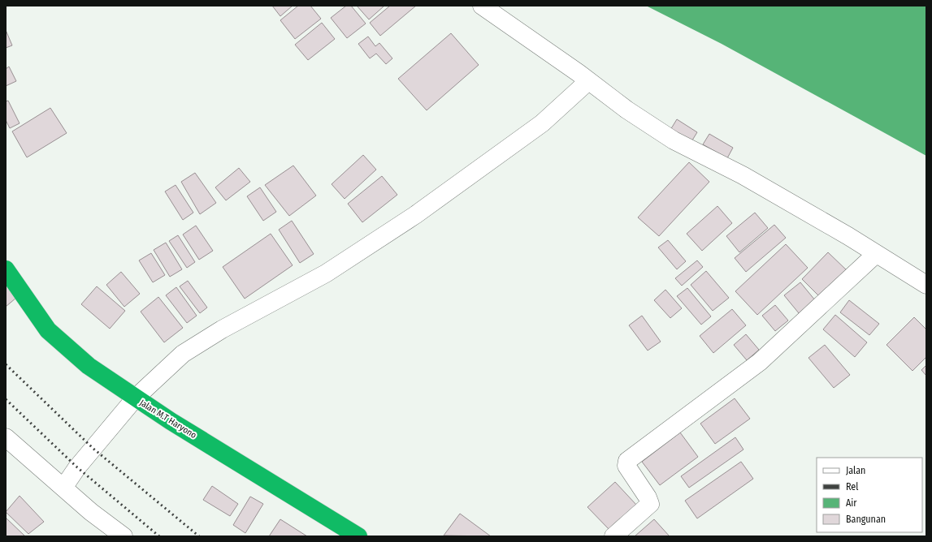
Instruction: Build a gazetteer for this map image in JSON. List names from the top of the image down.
{
  "streets": {
    "highway": ["Jalan M.T Haryono"]
  },
  "legend": [
    "Jalan",
    "Rel",
    "Air",
    "Bangunan"
  ]
}
